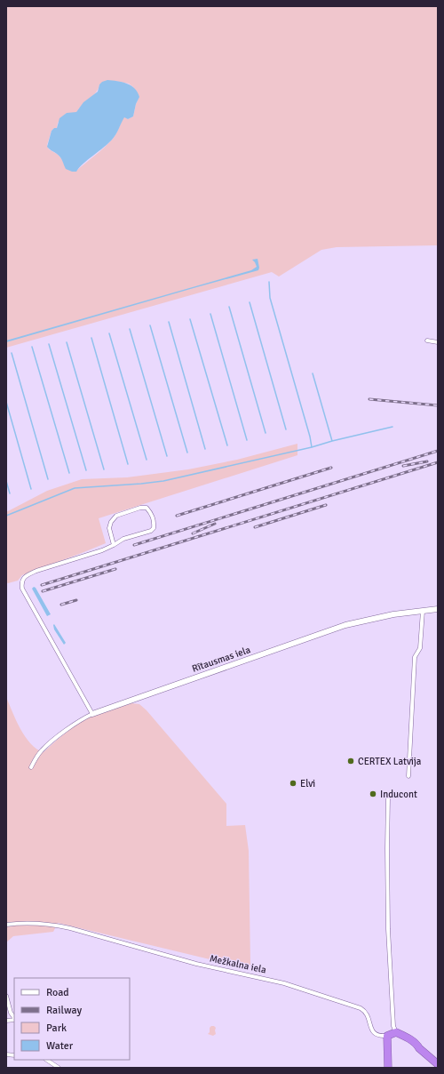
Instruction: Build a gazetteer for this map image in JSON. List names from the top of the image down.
{
  "streets": {
    "street": ["Rītausmas iela", "Mežkalna iela"]
  },
  "places": ["CERTEX Latvija", "Elvi", "Inducont"],
  "legend": [
    "Road",
    "Railway",
    "Park",
    "Water"
  ]
}
